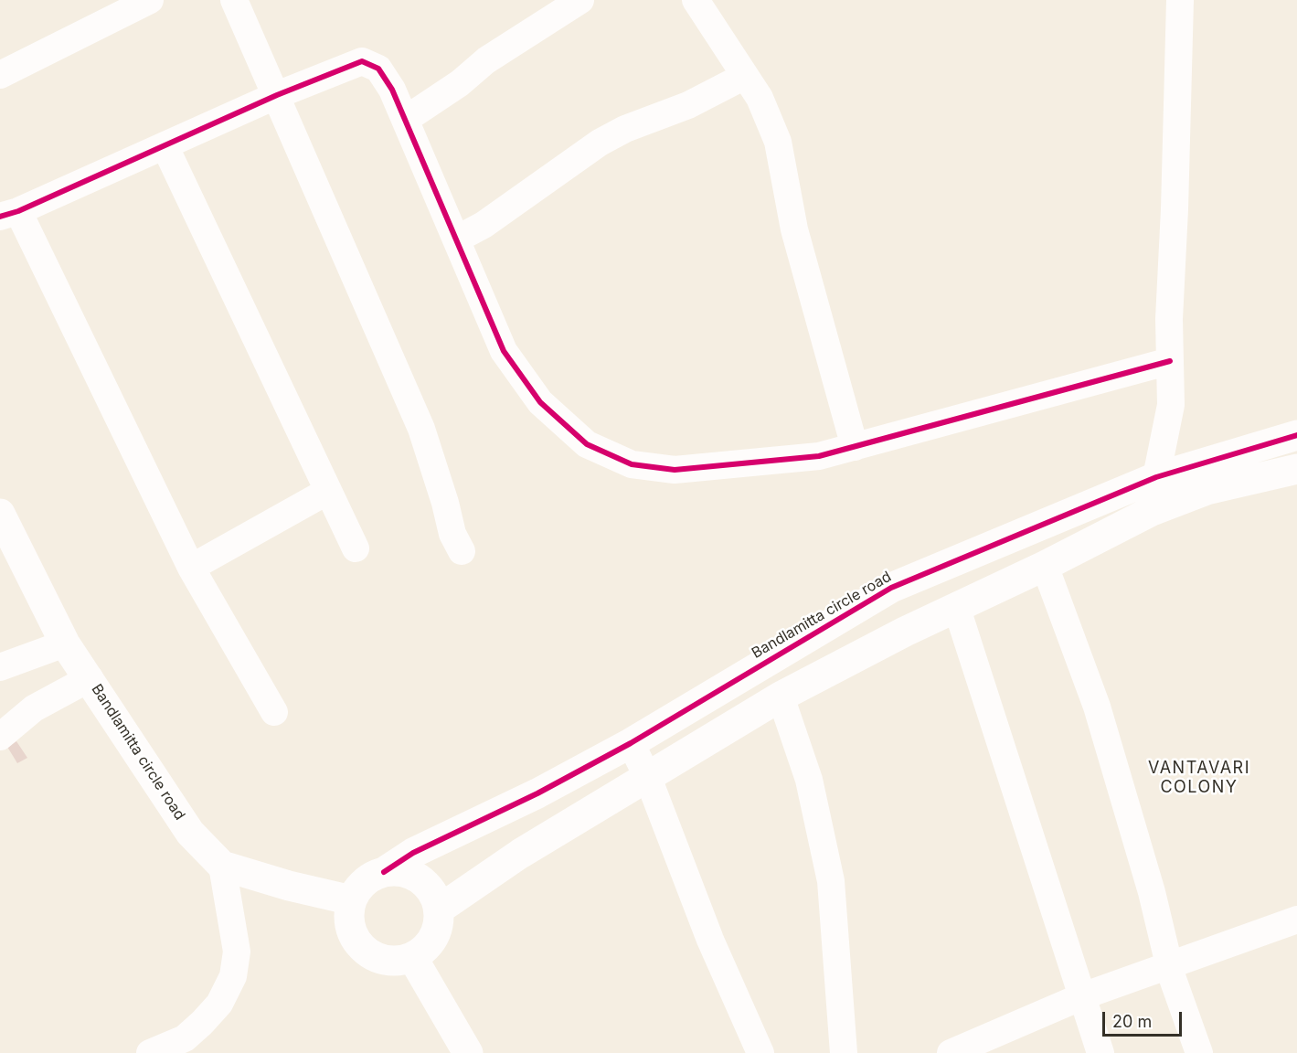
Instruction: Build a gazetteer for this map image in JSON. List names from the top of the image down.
{
  "streets": {
    "street": ["Bandlamitta circle road"]
  },
  "districts": ["VANTAVARI COLONY"],
  "scale_bar": "20 m"
}
